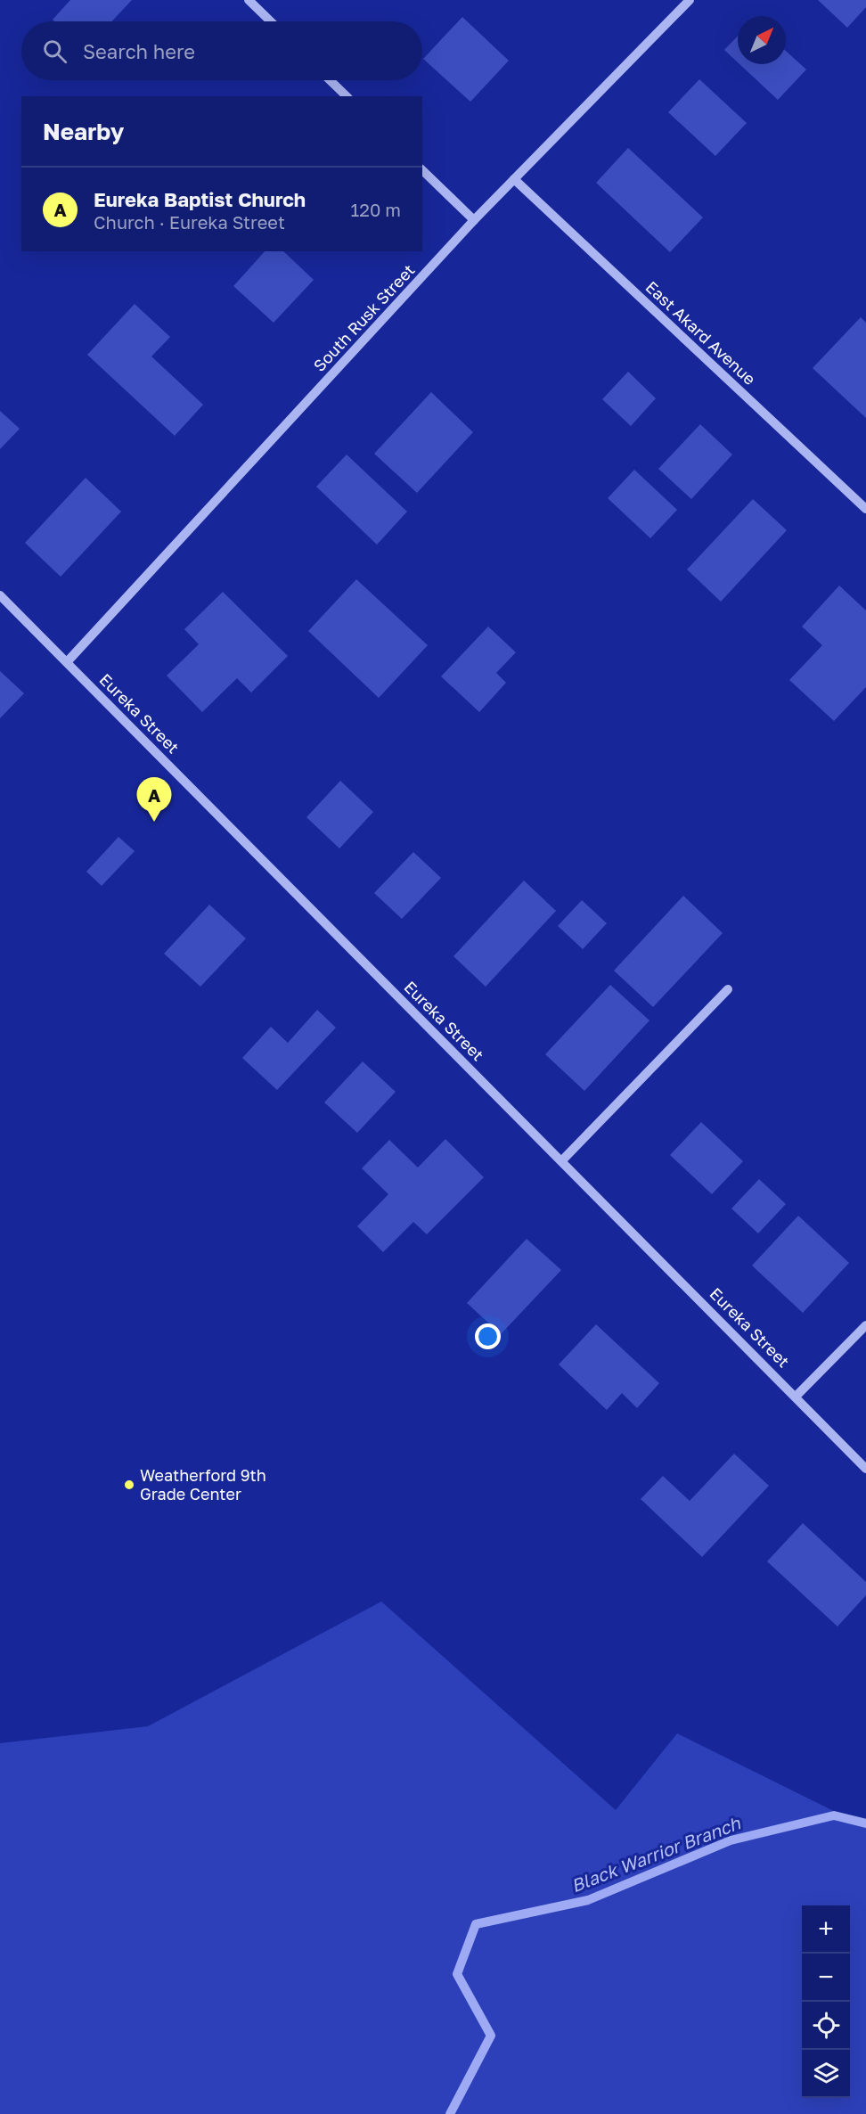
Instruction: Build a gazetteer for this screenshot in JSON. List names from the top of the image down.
{
  "streets": {
    "street": ["South Rusk Street", "East Akard Avenue", "Eureka Street"]
  },
  "crossings": [
    ["South Rusk Street", "East Akard Avenue"],
    ["South Rusk Street", "Eureka Street"]
  ],
  "water": ["Black Warrior Branch"],
  "places": ["Weatherford 9th Grade Center"],
  "north": "top right",
  "page": {
    "search": "Search here",
    "heading": "Nearby",
    "list": [
      {
        "mark": "A",
        "name": "Eureka Baptist Church",
        "note": "Church · Eureka Street",
        "value": "120 m"
      }
    ],
    "pins": "A",
    "map_buttons": ["+", "−"]
  }
}
